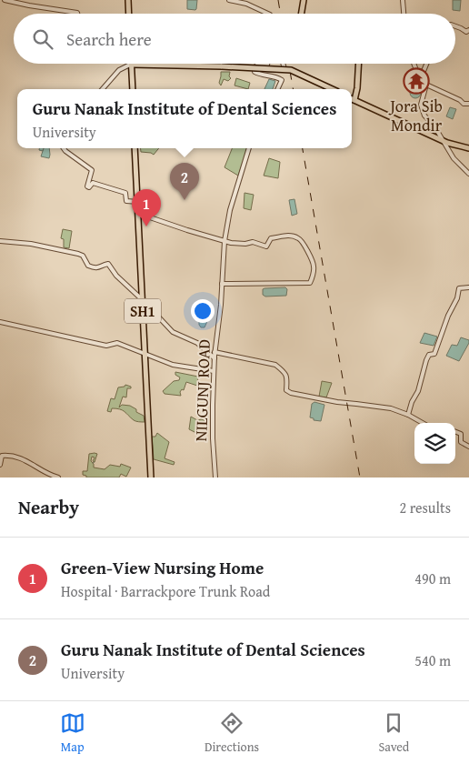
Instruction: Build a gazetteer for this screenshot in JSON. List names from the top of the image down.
{
  "streets": {
    "main road": ["SH1"],
    "street": ["NILGUNJ ROAD"]
  },
  "places": {
    "temple": ["Jora Sib Mondir"]
  },
  "page": {
    "search": "Search here",
    "popup": ["Guru Nanak Institute of Dental Sciences", "University"],
    "pins": ["2", "1"],
    "heading": ["Nearby", "2 results"],
    "list": [
      {
        "mark": "1",
        "name": "Green-View Nursing Home",
        "note": "Hospital · Barrackpore Trunk Road",
        "value": "490 m"
      },
      {
        "mark": "2",
        "name": "Guru Nanak Institute of Dental Sciences",
        "note": "University",
        "value": "540 m"
      }
    ],
    "nav": ["Map", "Directions", "Saved"]
  }
}
